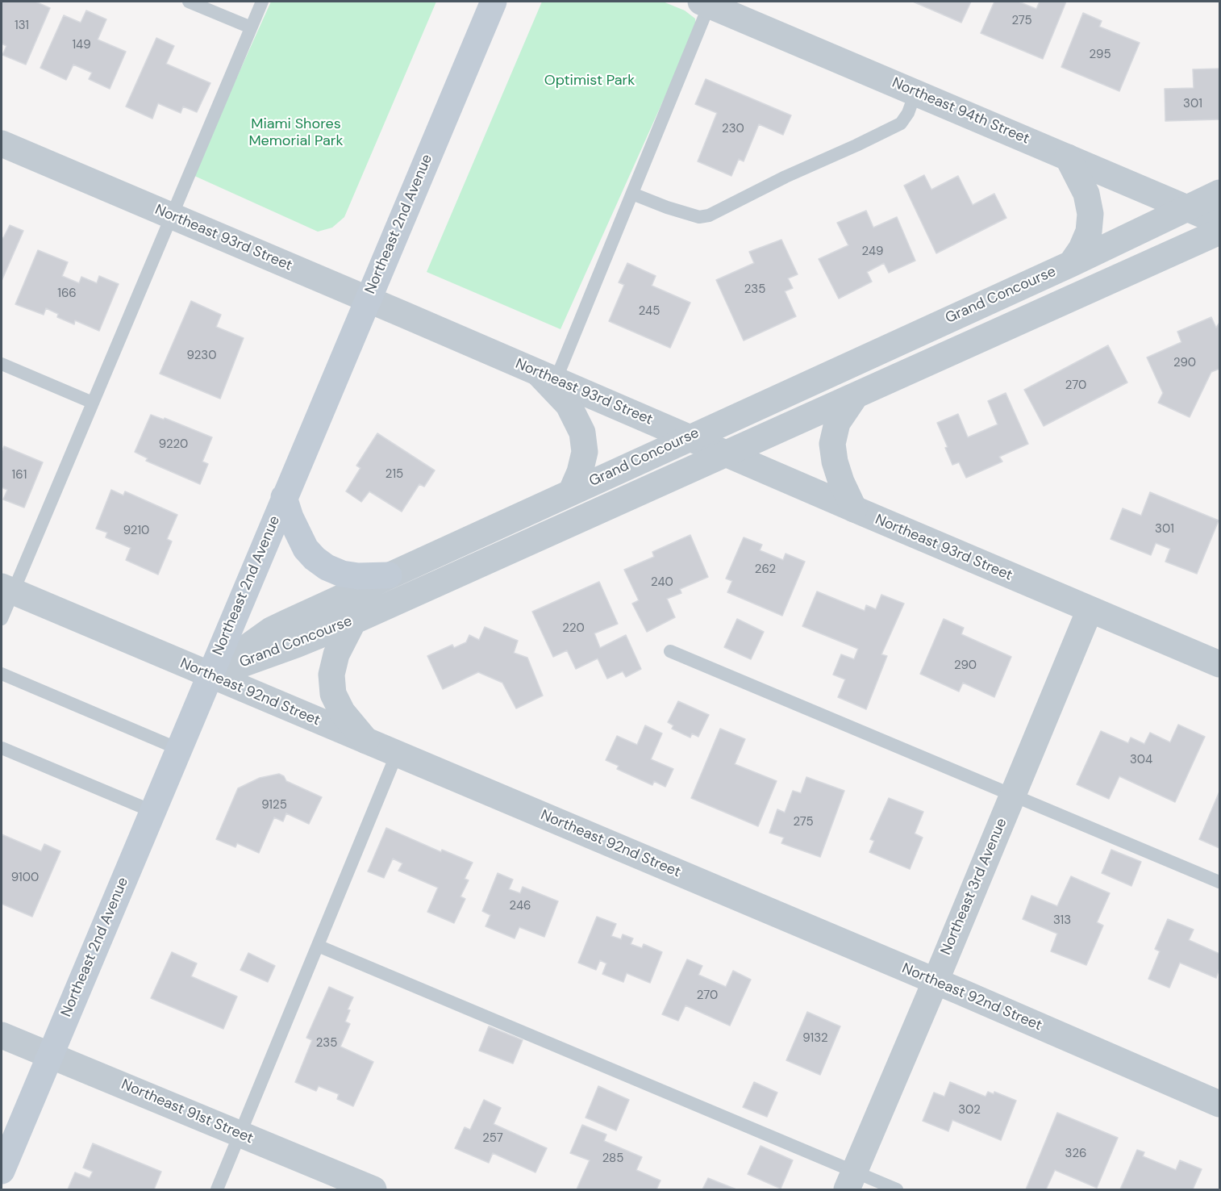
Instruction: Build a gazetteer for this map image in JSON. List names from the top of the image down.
{
  "streets": {
    "main road": ["Northeast 2nd Avenue"],
    "street": [
      "Northeast 94th Street",
      "Northeast 93rd Street",
      "Grand Concourse",
      "Northeast 92nd Street",
      "Northeast 3rd Avenue",
      "Northeast 91st Street"
    ]
  },
  "crossings": [
    ["Northeast 94th Street", "Grand Concourse"],
    ["Northeast 2nd Avenue", "Northeast 93rd Street"],
    ["Northeast 2nd Avenue", "Grand Concourse"],
    ["Northeast 2nd Avenue", "Northeast 92nd Street"],
    ["Northeast 2nd Avenue", "Northeast 91st Street"],
    ["Northeast 93rd Street", "Grand Concourse"],
    ["Northeast 93rd Street", "Northeast 3rd Avenue"],
    ["Grand Concourse", "Northeast 92nd Street"],
    ["Northeast 92nd Street", "Northeast 3rd Avenue"]
  ],
  "parks": ["Optimist Park", "Miami Shores Memorial Park"],
  "house_numbers": [
    "275",
    "131",
    "149",
    "295",
    "301",
    "230",
    "249",
    "235",
    "166",
    "245",
    "9230",
    "290",
    "270",
    "9220",
    "215",
    "161",
    "301",
    "9210",
    "262",
    "240",
    "220",
    "290",
    "304",
    "9125",
    "275",
    "9100",
    "246",
    "313",
    "270",
    "9132",
    "235",
    "302",
    "257",
    "326",
    "285"
  ]
}
